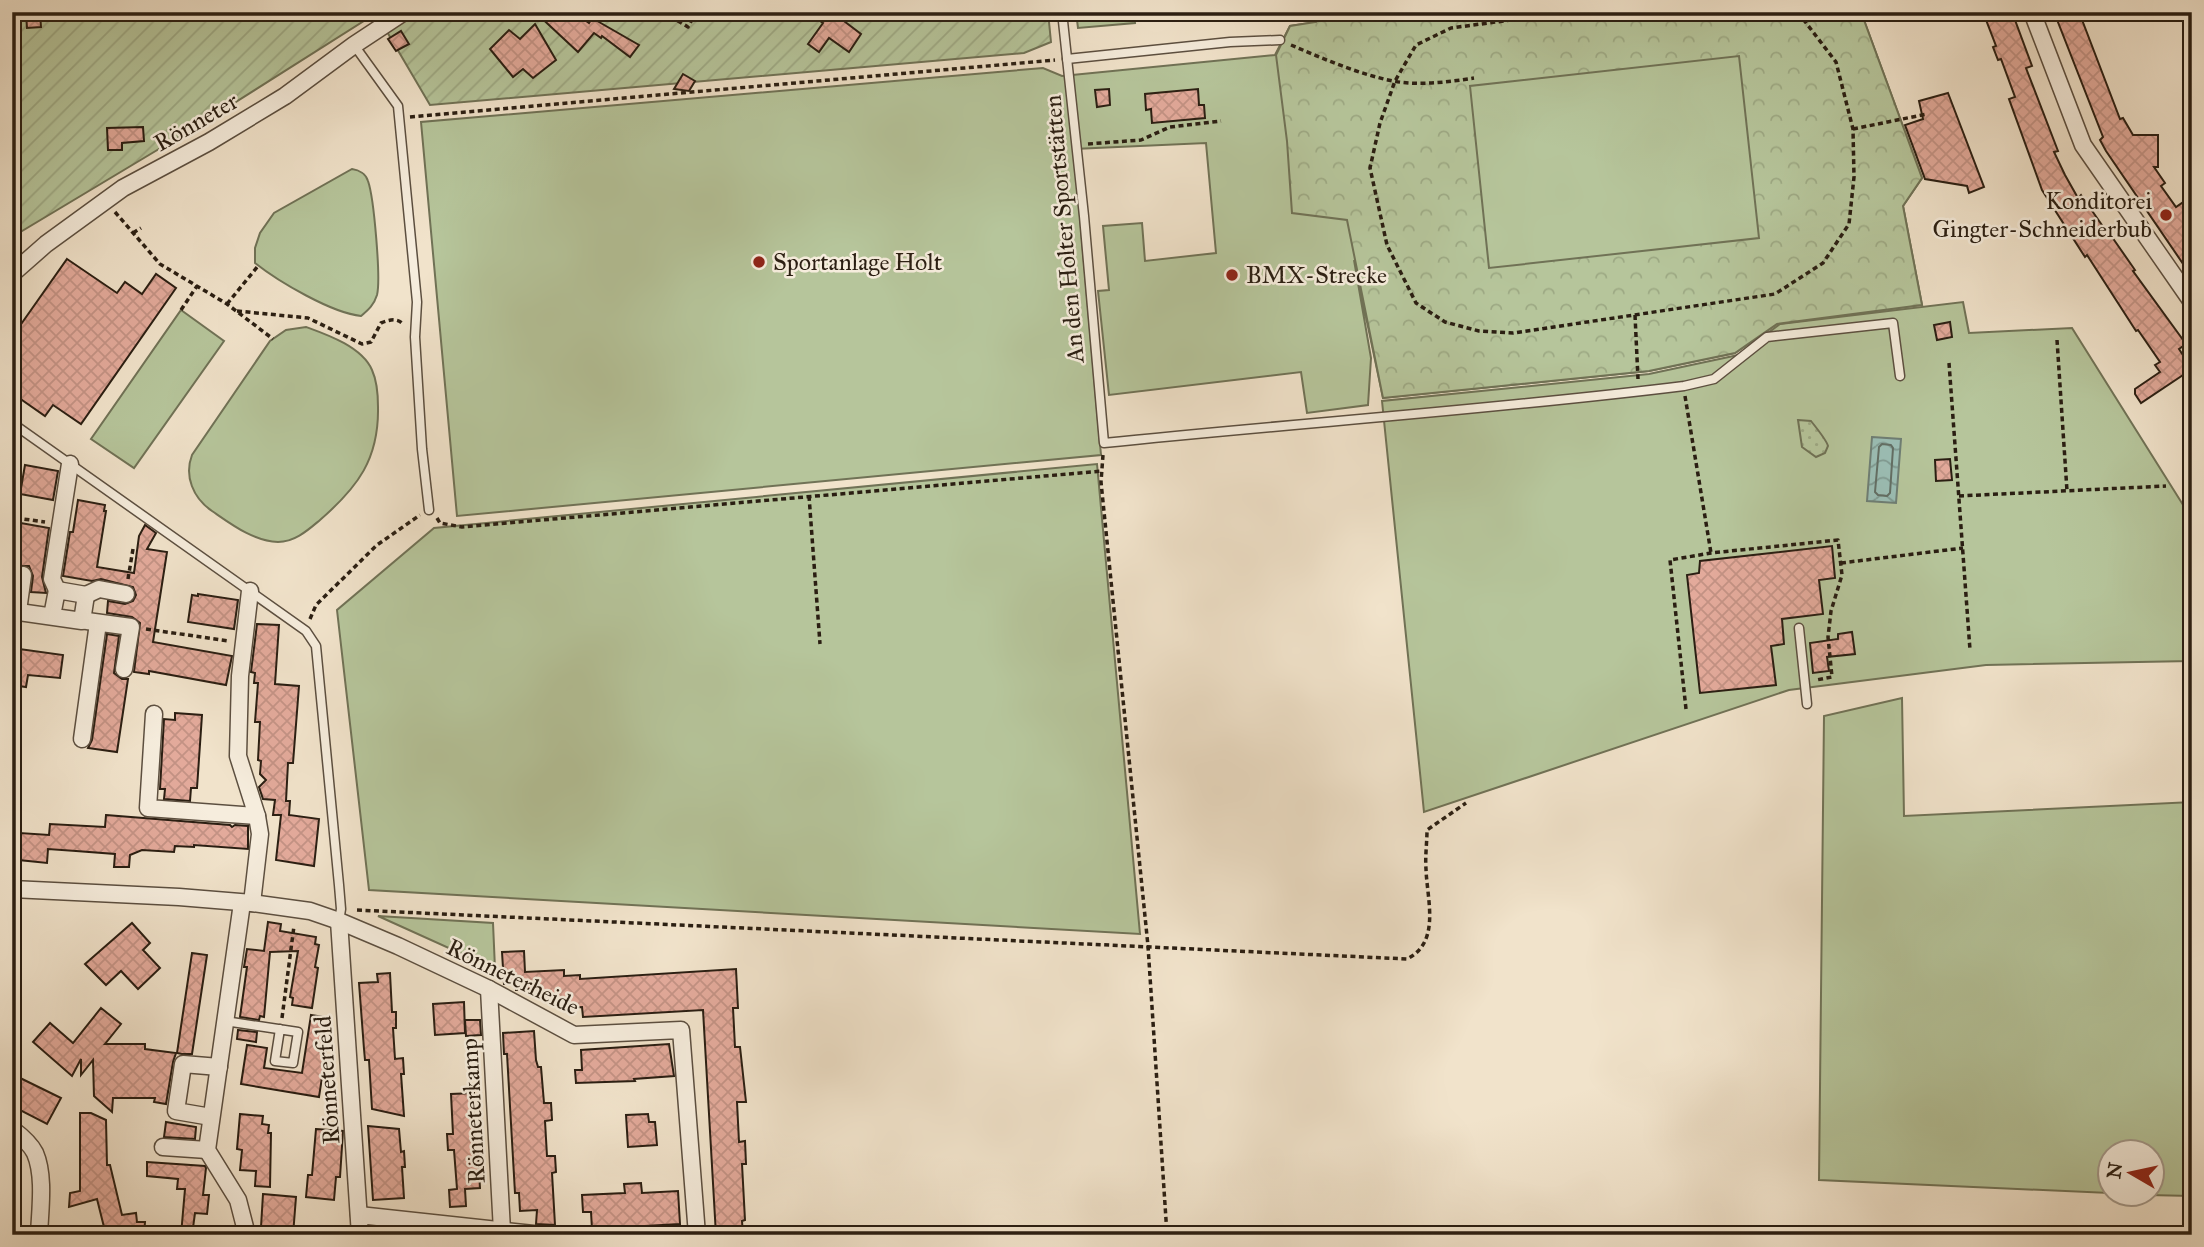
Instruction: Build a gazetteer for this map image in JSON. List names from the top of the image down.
{
  "streets": {
    "street": [
      "Rönneter",
      "Rönneterheide",
      "Rönneterfeld",
      "Rönneterkamp"
    ],
    "lane": ["An den Holter Sportstätten"]
  },
  "crossings": [
    ["Rönneterheide", "Rönneterfeld"],
    ["Rönneterheide", "Rönneterkamp"]
  ],
  "places": ["Konditorei Gingter-Schneiderbub", "Sportanlage Holt", "BMX-Strecke"],
  "north": "left"
}
